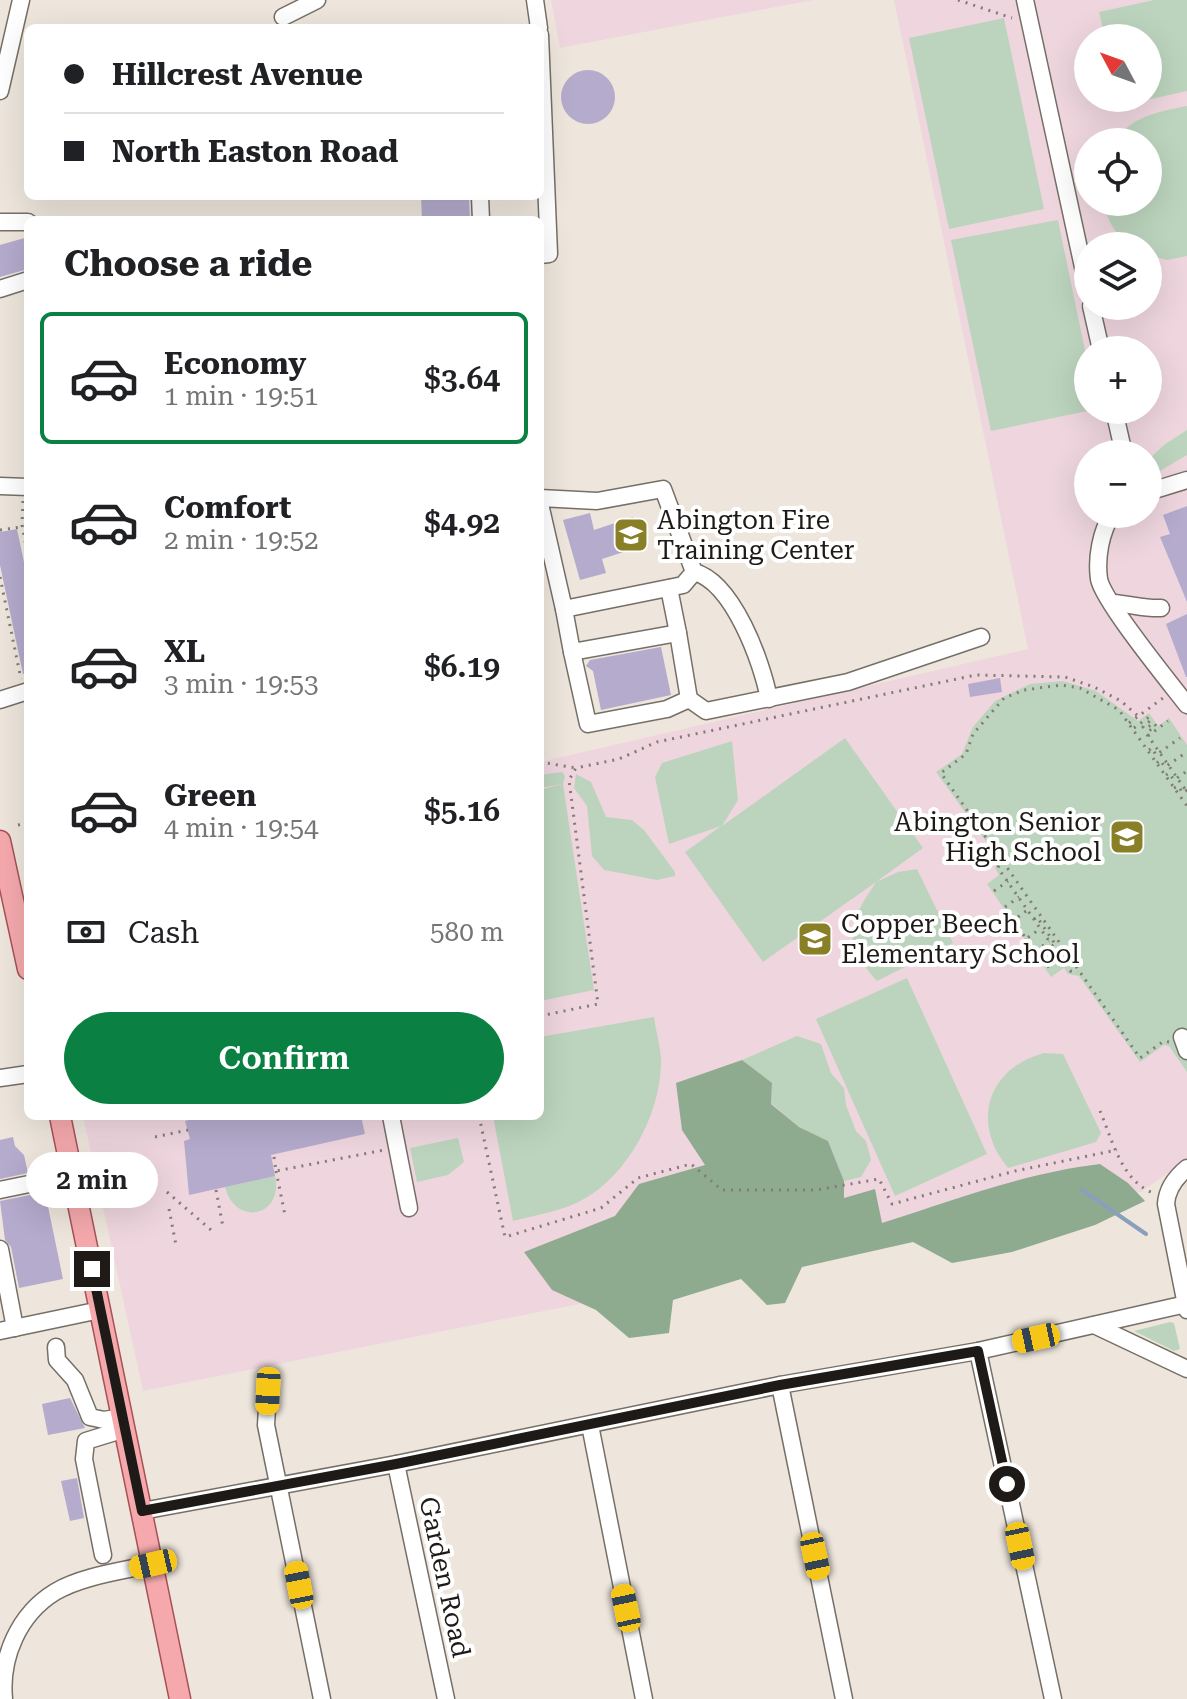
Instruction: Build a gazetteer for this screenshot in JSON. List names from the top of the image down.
{
  "streets": {
    "street": ["Garden Road"]
  },
  "places": {
    "school or university": ["Abington Fire Training Center", "Abington Senior High School", "Copper Beech Elementary School"]
  },
  "north": "top left",
  "page": {
    "map_buttons": ["+", "−"],
    "banner": ["Hillcrest Avenue", "North Easton Road"],
    "heading": "Choose a ride",
    "list": [
      {
        "name": "Economy",
        "note": "1 min · 19:51",
        "value": "$3.64"
      },
      {
        "name": "Comfort",
        "note": "2 min · 19:52",
        "value": "$4.92"
      },
      {
        "name": "XL",
        "note": "3 min · 19:53",
        "value": "$6.19"
      },
      {
        "name": "Green",
        "note": "4 min · 19:54",
        "value": "$5.16"
      }
    ],
    "pay": ["Cash", "580 m"],
    "buttons": "Confirm",
    "bubble": "2 min"
  }
}
